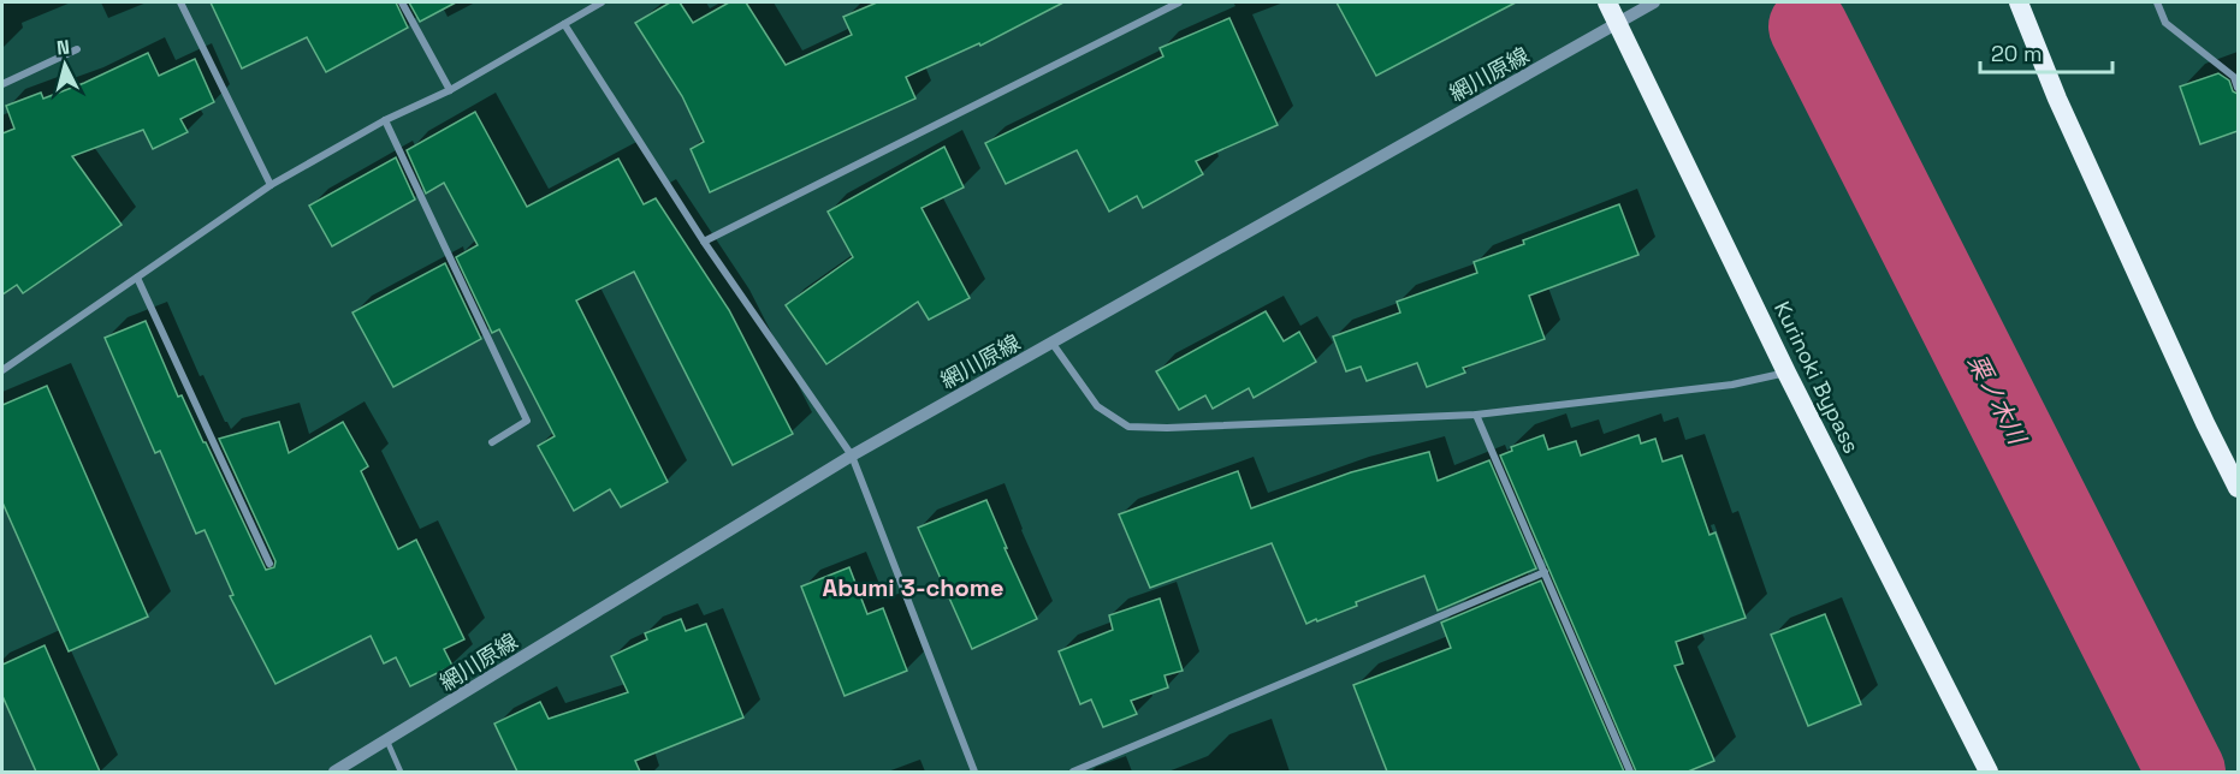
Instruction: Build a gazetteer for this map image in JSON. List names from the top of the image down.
{
  "streets": {
    "highway": ["Kurinoki Bypass"],
    "street": ["網川原線"]
  },
  "crossings": [
    ["網川原線", "Kurinoki Bypass"]
  ],
  "districts": ["Abumi 3-chome"],
  "water": ["栗ノ木川"],
  "scale_bar": "20 m",
  "north": "top"
}
